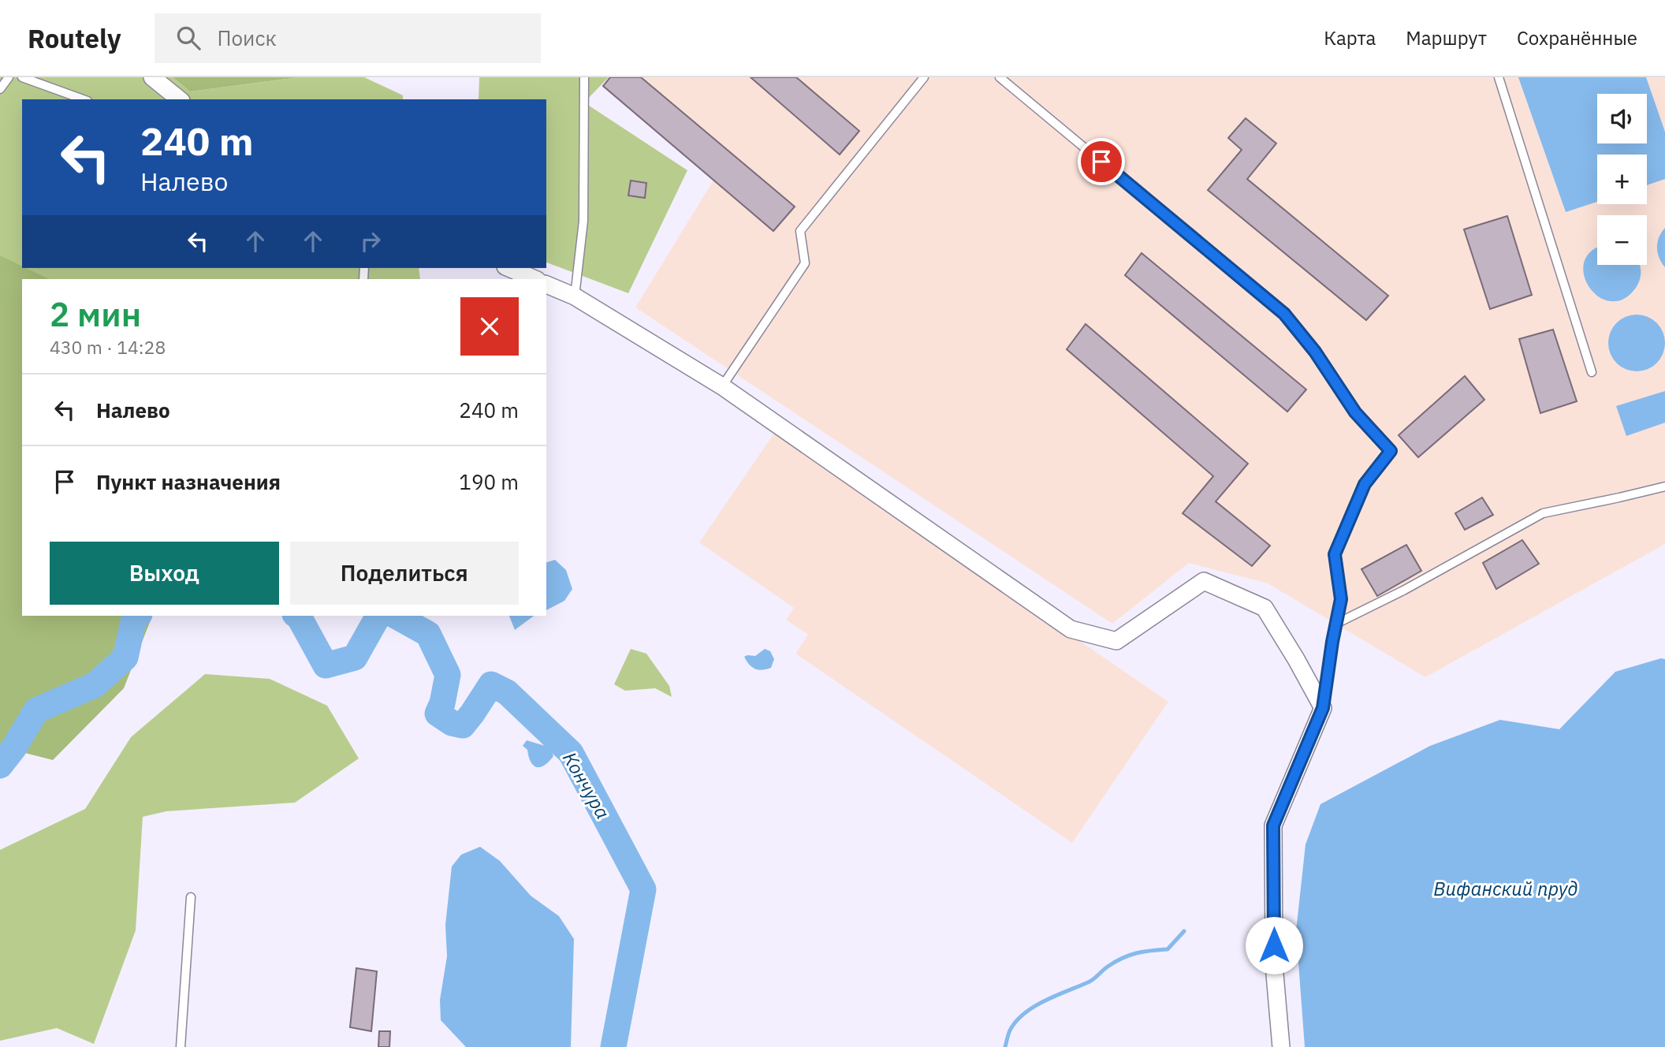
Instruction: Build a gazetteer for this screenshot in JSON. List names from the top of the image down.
{
  "water": ["Кончура", "Вифанский пруд"],
  "page": {
    "header": "Routely",
    "search": "Поиск",
    "nav": ["Карта", "Маршрут", "Сохранённые"],
    "map_buttons": ["+", "−"],
    "turn": ["240 m", "Налево"],
    "heading": ["2 мин", "430 m · 14:28"],
    "list": [
      {
        "name": "Налево",
        "value": "240 m"
      },
      {
        "name": "Пункт назначения",
        "value": "190 m"
      }
    ],
    "buttons": ["Выход", "Поделиться"]
  }
}
